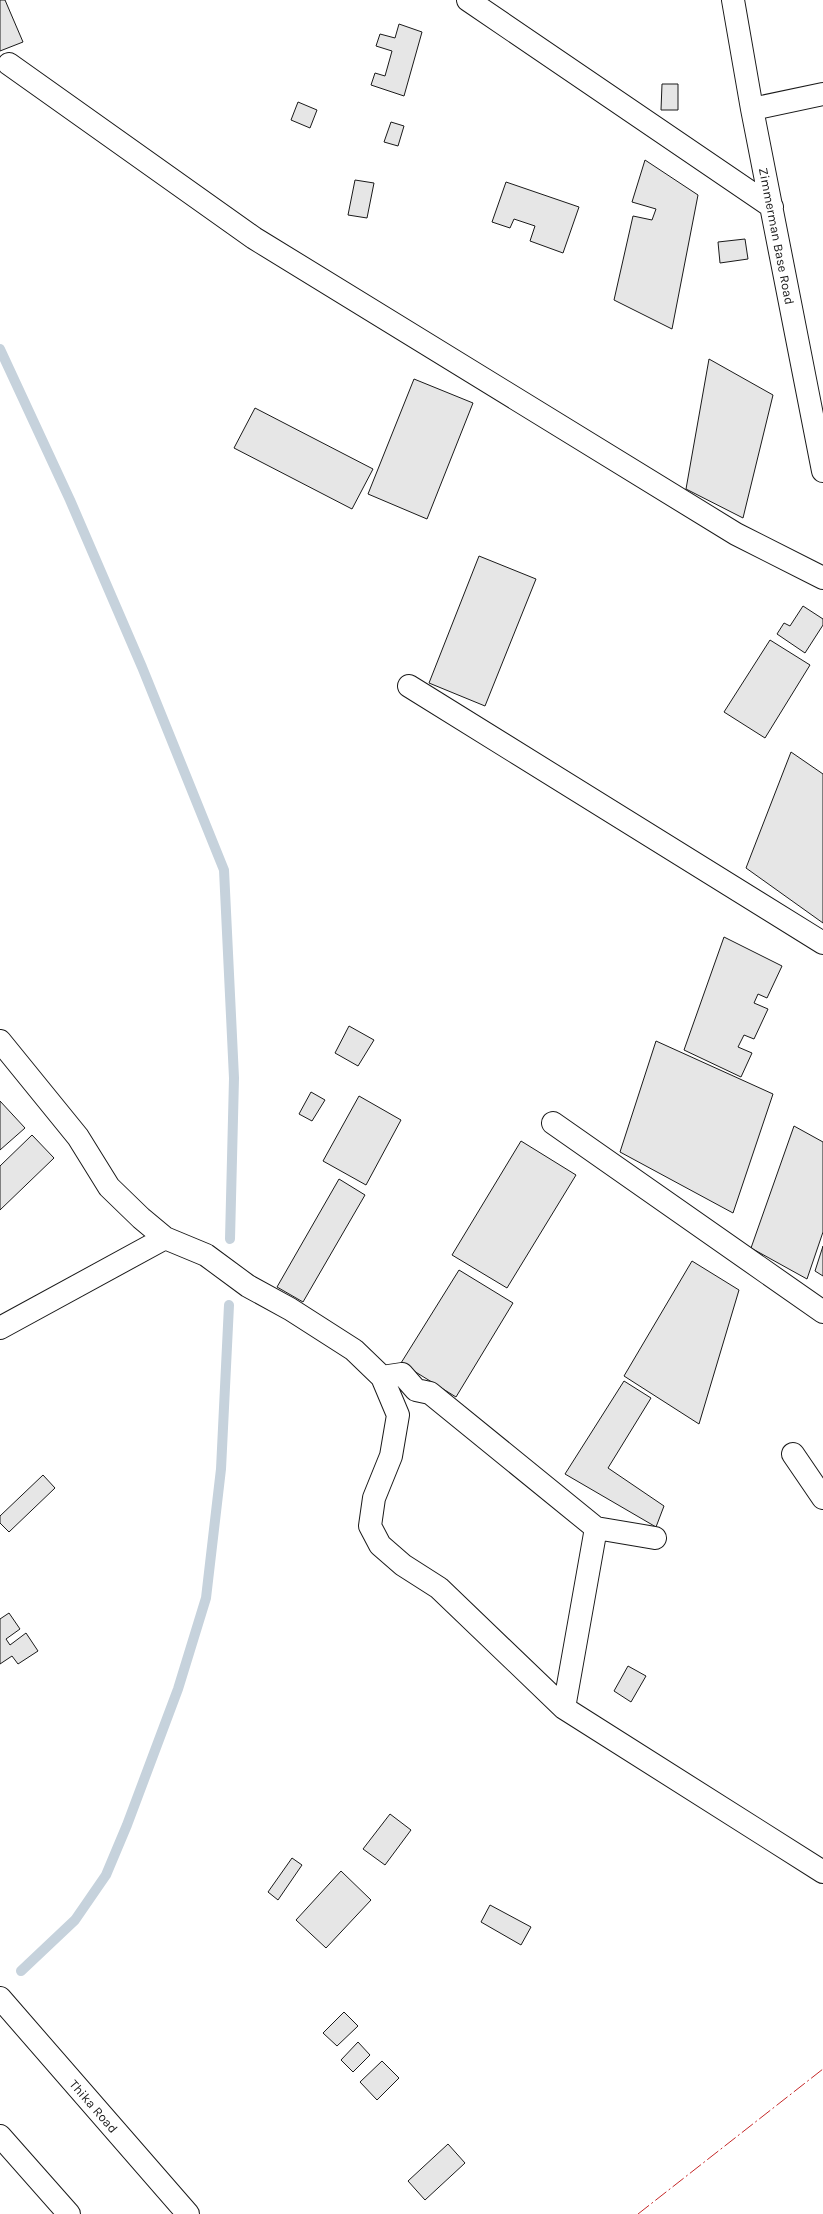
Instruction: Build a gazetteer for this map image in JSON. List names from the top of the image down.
{
  "streets": {
    "main road": ["Zimmerman Base Road", "Thika Road"]
  }
}
